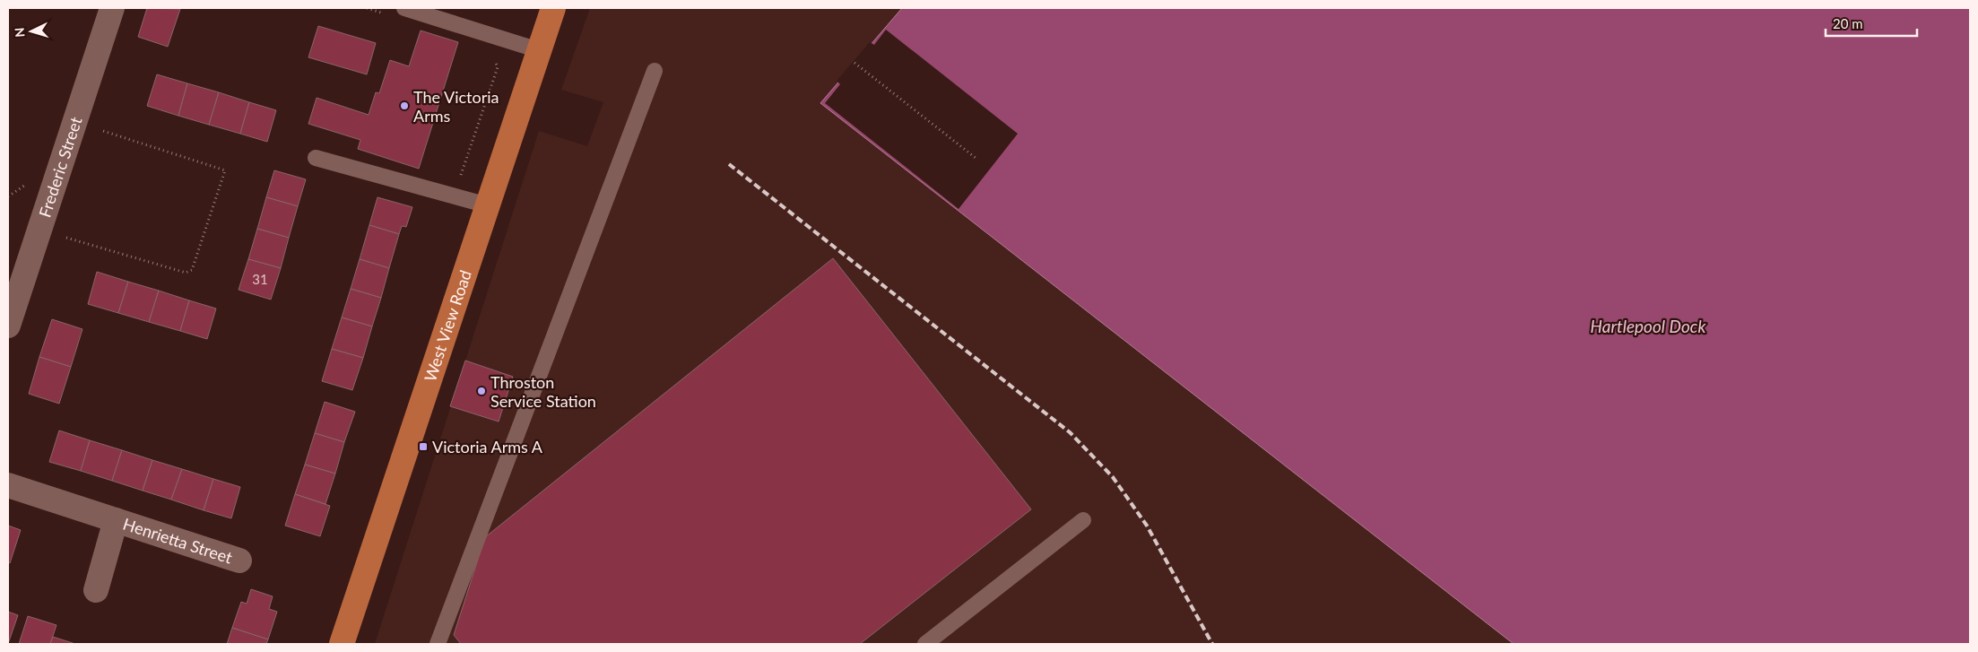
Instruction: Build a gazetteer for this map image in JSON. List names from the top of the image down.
{
  "streets": {
    "main road": ["West View Road"],
    "street": ["Frederic Street", "Henrietta Street"]
  },
  "water": ["Hartlepool Dock"],
  "places": {
    "other": ["The Victoria Arms", "Throston Service Station"],
    "transit": ["Victoria Arms A"]
  },
  "house_numbers": ["31"],
  "scale_bar": "20 m",
  "north": "left"
}
